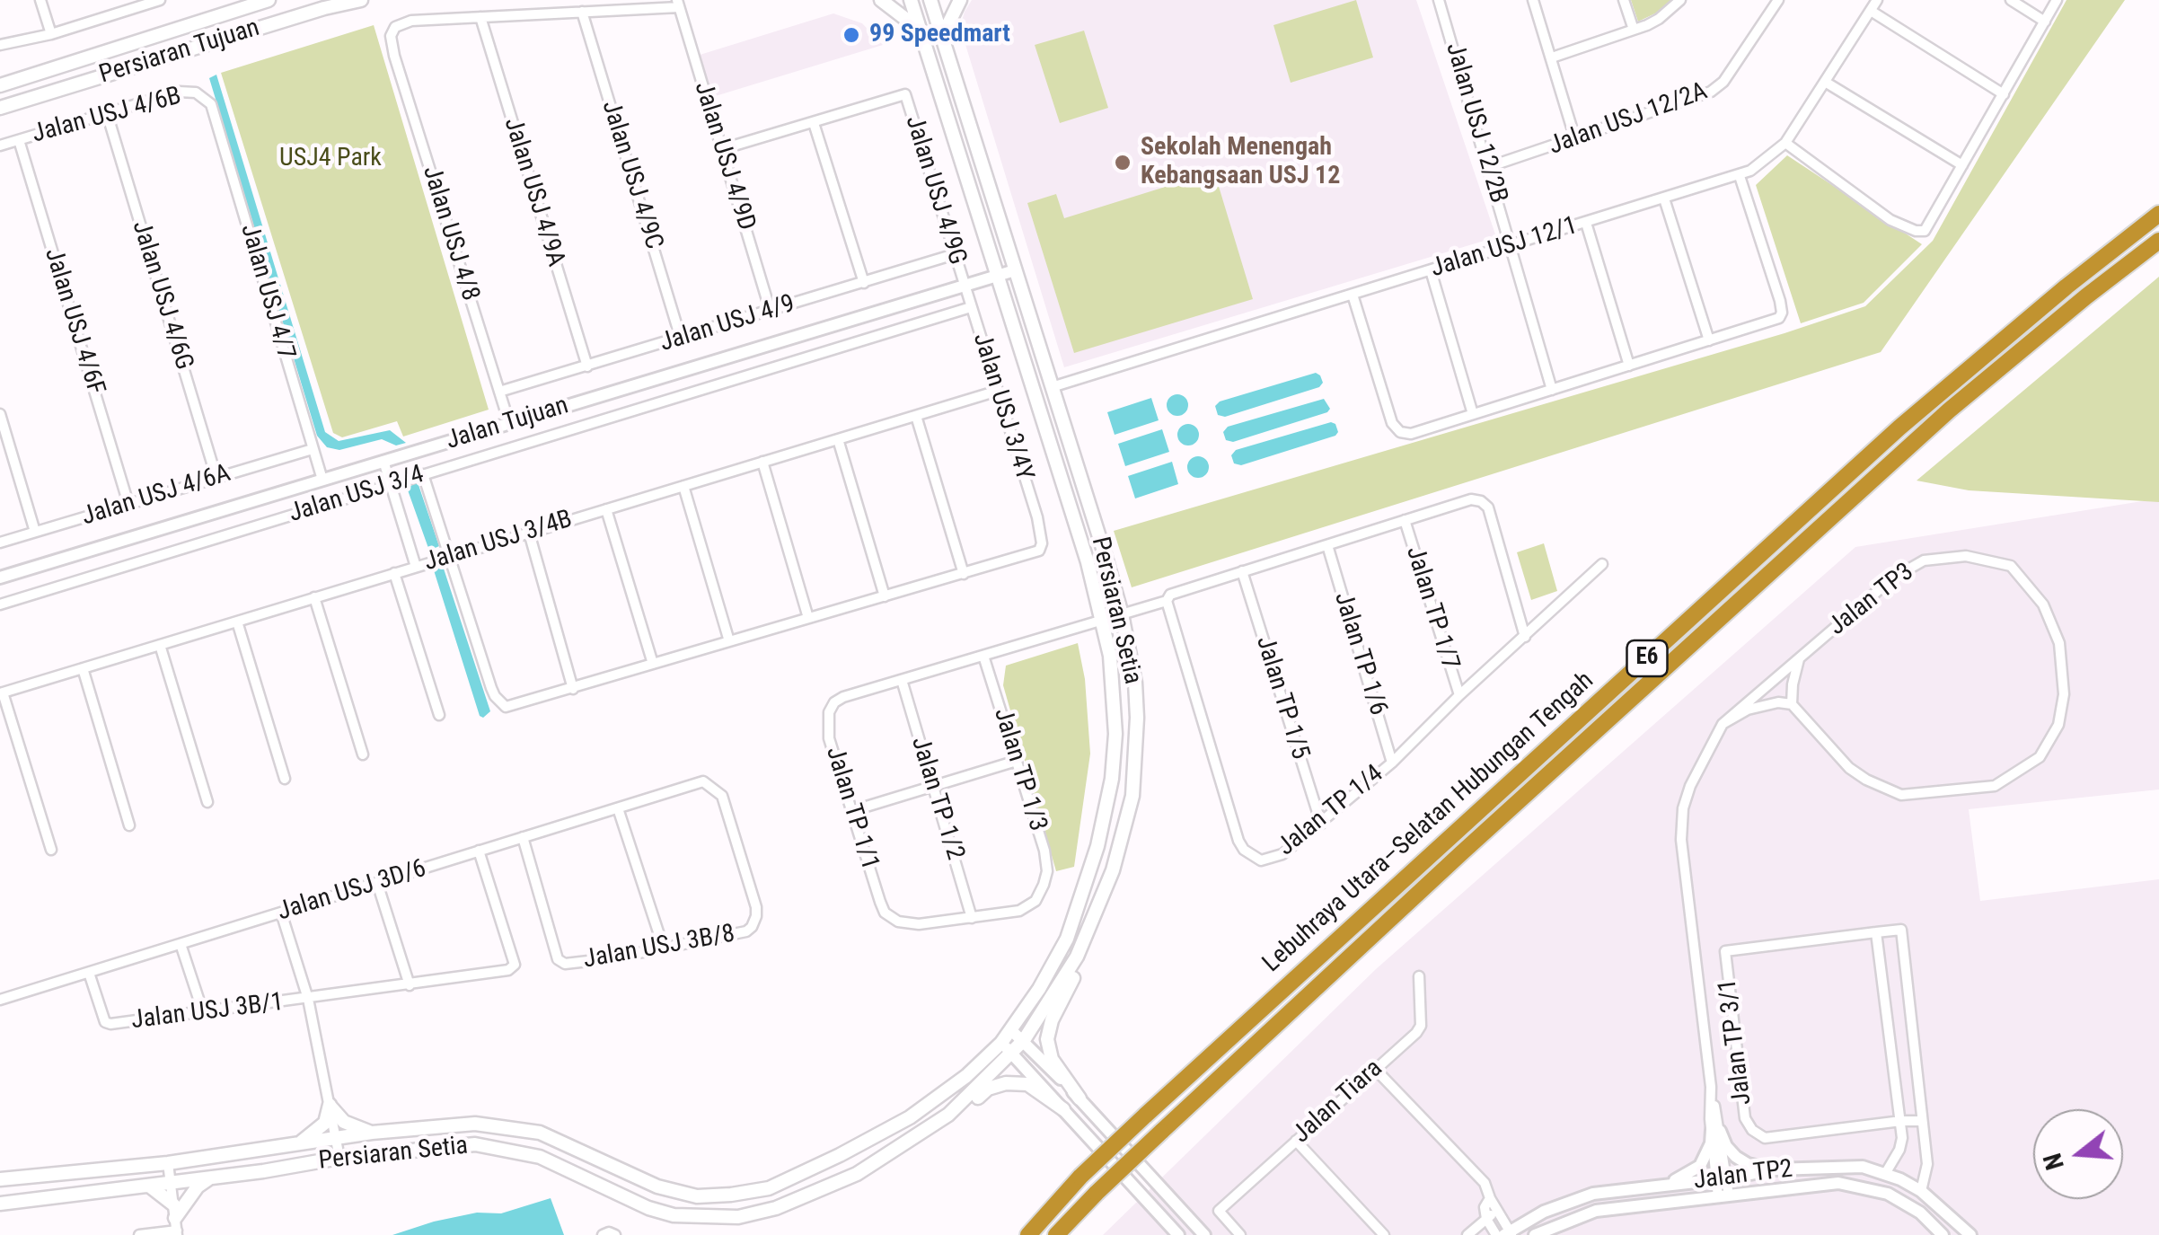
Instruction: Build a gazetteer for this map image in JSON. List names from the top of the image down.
{
  "streets": {
    "highway": ["E6", "Lebuhraya Utara–Selatan Hubungan Tengah"],
    "main road": ["Persiaran Tujuan", "Persiaran Setia"],
    "street": [
      "Jalan USJ 4/6B",
      "Jalan USJ 12/2A",
      "Jalan USJ 12/2B",
      "Jalan USJ 4/9D",
      "Jalan USJ 4/9C",
      "Jalan USJ 4/9G",
      "Jalan USJ 4/9A",
      "Jalan USJ 4/8",
      "Jalan USJ 12/1",
      "Jalan USJ 4/7",
      "Jalan USJ 4/6G",
      "Jalan USJ 4/6F",
      "Jalan USJ 4/9",
      "Jalan USJ 3/4Y",
      "Jalan Tujuan",
      "Jalan USJ 3/4",
      "Jalan USJ 4/6A",
      "Jalan USJ 3/4B",
      "Jalan TP3",
      "Jalan TP 1/7",
      "Jalan TP 1/6",
      "Jalan TP 1/5",
      "Jalan TP 1/3",
      "Jalan TP 1/2",
      "Jalan TP 1/1",
      "Jalan TP 1/4",
      "Jalan USJ 3D/6",
      "Jalan USJ 3B/8",
      "Jalan USJ 3B/1",
      "Jalan TP 3/1",
      "Jalan Tiara",
      "Jalan TP2"
    ]
  },
  "crossings": [
    ["Jalan USJ 4/6B", "Jalan USJ 4/7"],
    ["Jalan USJ 4/6B", "Jalan USJ 4/6G"],
    ["Jalan USJ 4/6B", "Jalan USJ 4/6F"],
    ["Jalan USJ 12/2A", "Jalan USJ 12/2B"],
    ["Jalan USJ 12/2B", "Jalan USJ 12/1"],
    ["Jalan USJ 4/9D", "Jalan USJ 4/9"],
    ["Jalan USJ 4/9C", "Jalan USJ 4/9"],
    ["Jalan USJ 4/9G", "Jalan USJ 4/9"],
    ["Jalan USJ 4/9G", "Jalan USJ 3/4Y"],
    ["Jalan USJ 4/9G", "Jalan Tujuan"],
    ["Jalan USJ 4/9A", "Jalan USJ 4/8"],
    ["Jalan USJ 4/9A", "Jalan USJ 4/9"],
    ["Jalan USJ 4/8", "Jalan USJ 4/9"],
    ["Jalan USJ 4/8", "Jalan Tujuan"],
    ["Jalan USJ 12/1", "Persiaran Setia"],
    ["Jalan USJ 4/7", "Jalan Tujuan"],
    ["Jalan USJ 4/7", "Jalan USJ 4/6A"],
    ["Jalan USJ 4/6G", "Jalan USJ 4/6A"],
    ["Jalan USJ 4/6F", "Jalan USJ 4/6A"],
    ["Jalan USJ 3/4Y", "Jalan Tujuan"],
    ["Jalan USJ 3/4Y", "Jalan USJ 3/4"],
    ["Jalan USJ 3/4Y", "Jalan USJ 3/4B"],
    ["Jalan Tujuan", "Persiaran Setia"],
    ["Jalan TP3", "Jalan TP2"],
    ["Jalan TP 1/7", "Jalan TP 1/4"],
    ["Persiaran Setia", "Jalan TP 1/1"],
    ["Jalan TP 1/6", "Jalan TP 1/4"],
    ["Jalan TP 1/5", "Jalan TP 1/4"],
    ["Jalan TP 1/3", "Jalan TP 1/1"],
    ["Jalan TP 1/2", "Jalan TP 1/1"],
    ["Jalan USJ 3D/6", "Jalan USJ 3B/8"],
    ["Jalan USJ 3D/6", "Jalan USJ 3B/1"]
  ],
  "parks": ["USJ4 Park"],
  "places": ["99 Speedmart", "Sekolah Menengah Kebangsaan USJ 12"],
  "north": "left"
}
